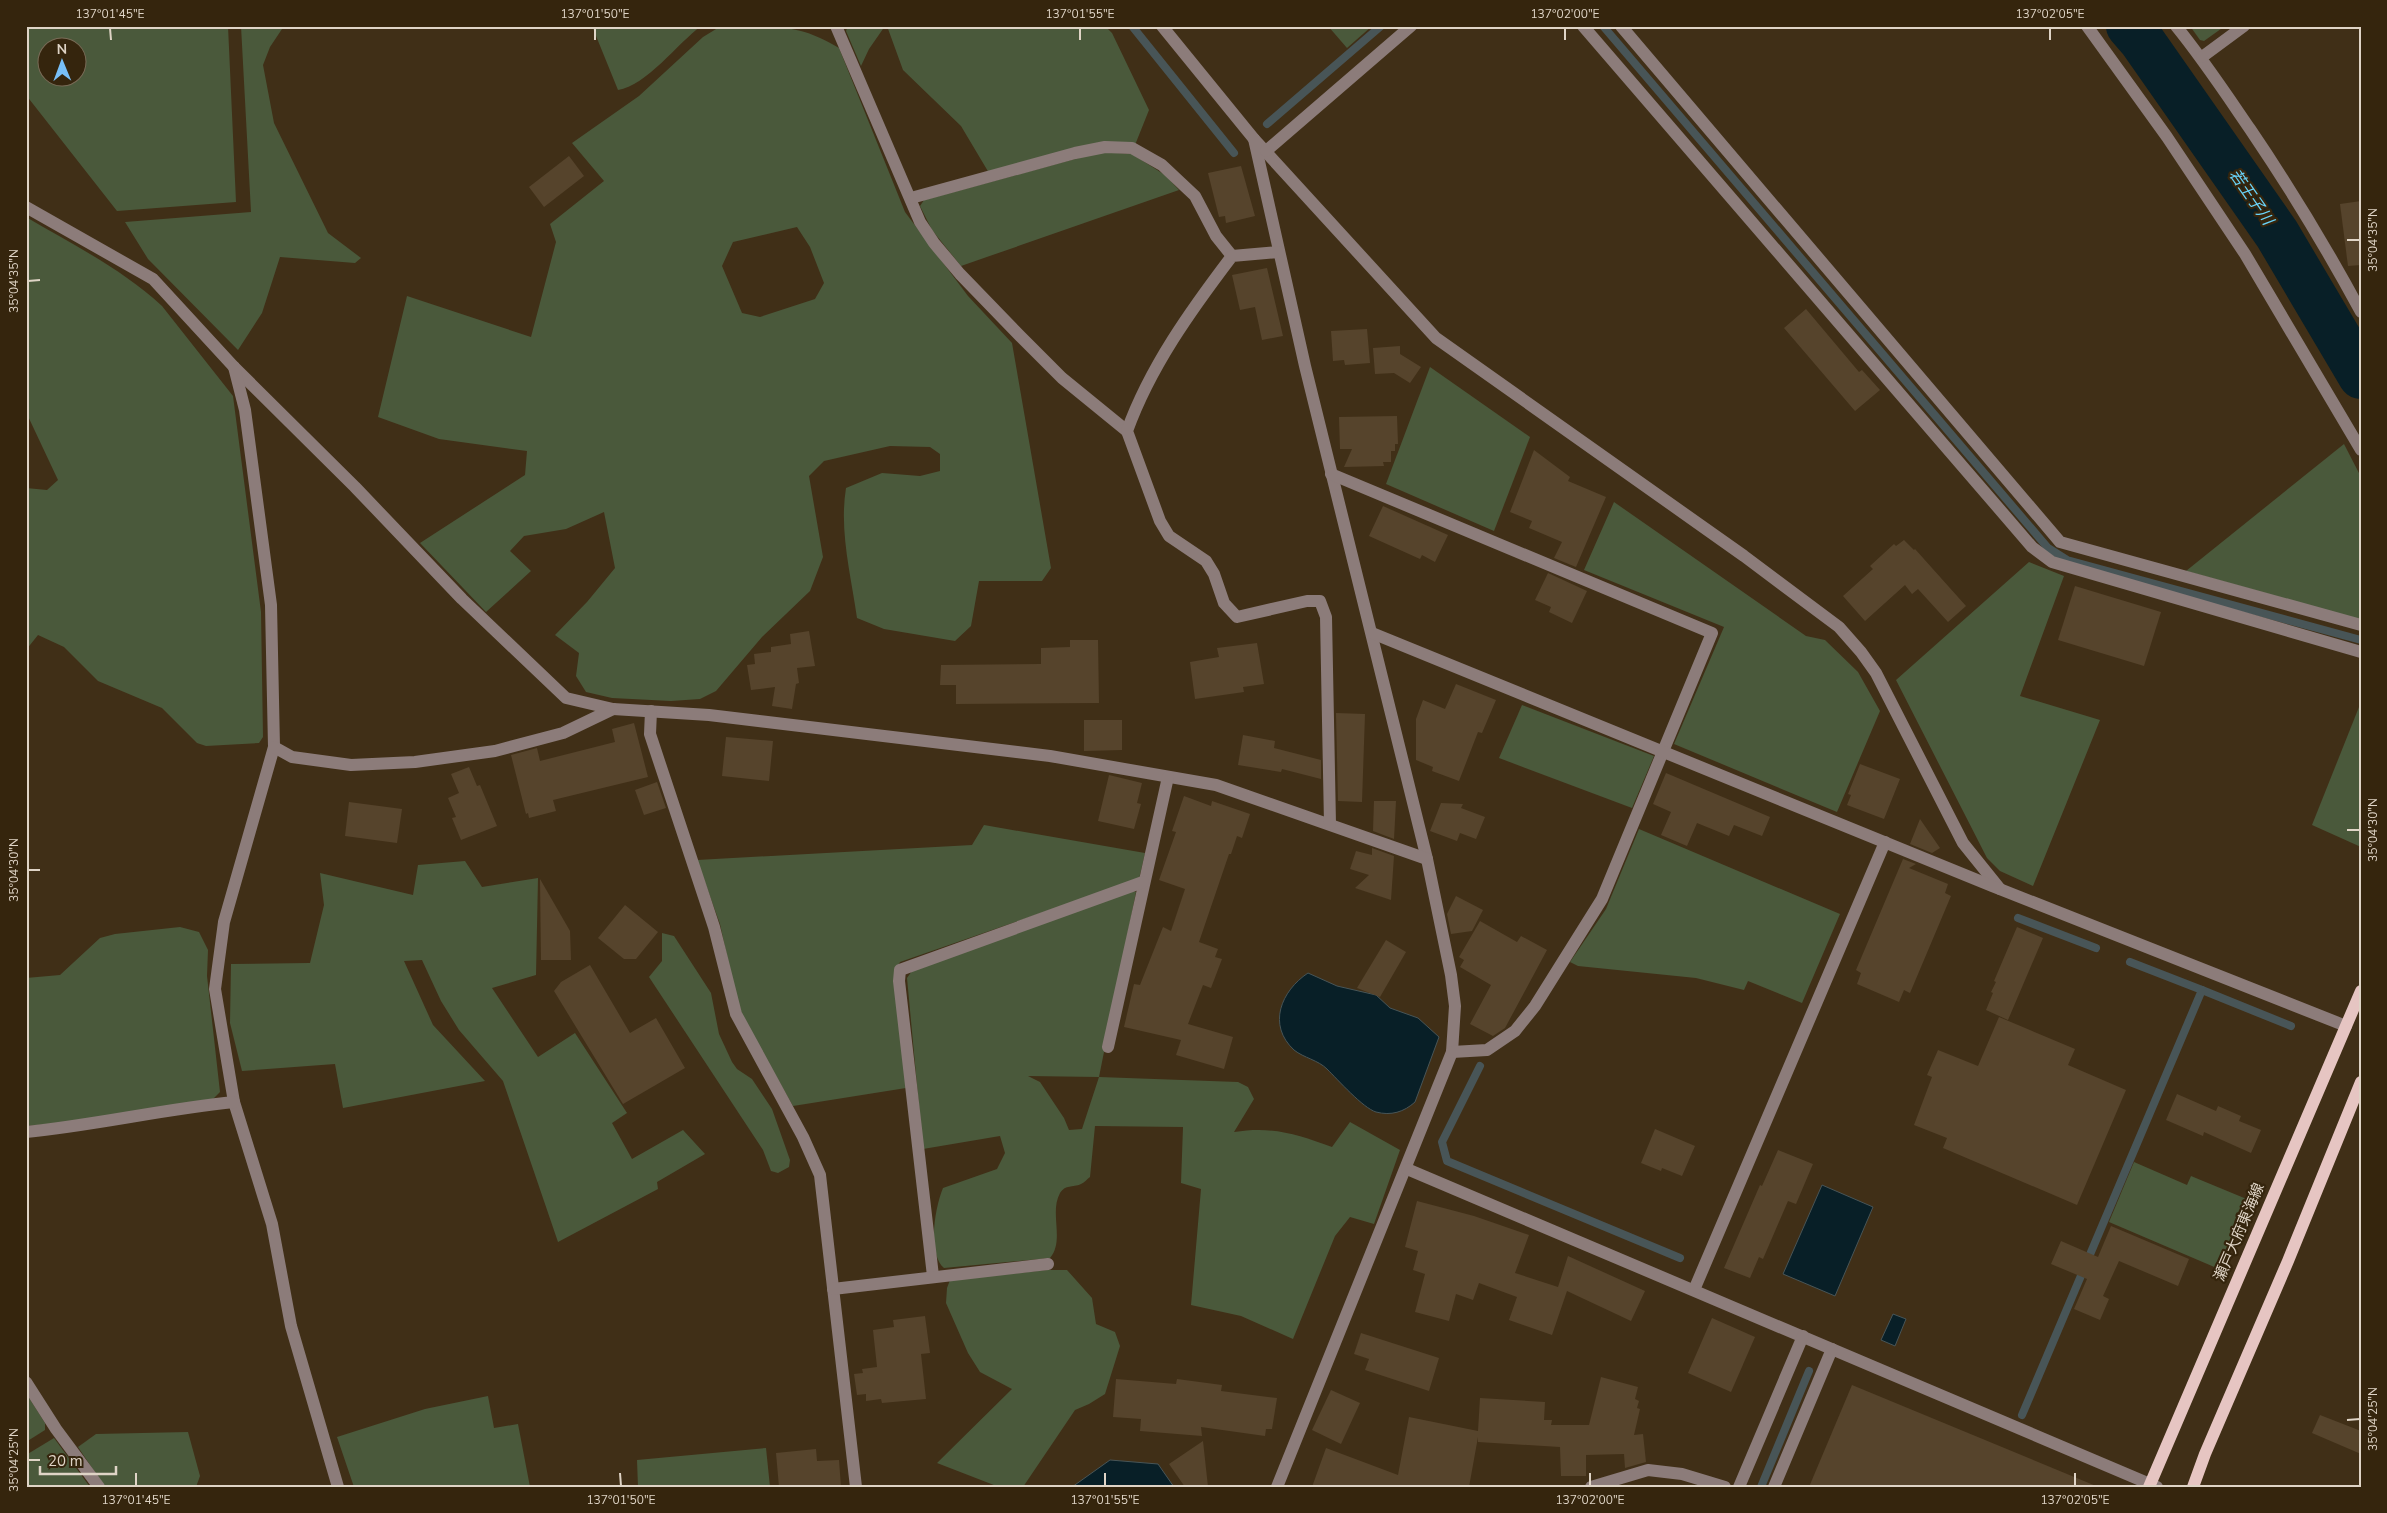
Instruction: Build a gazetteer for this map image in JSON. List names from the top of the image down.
{
  "streets": {
    "main road": ["瀬戸大府東海線"]
  },
  "water": ["若王子川"],
  "scale_bar": "20 m",
  "north": "top",
  "coordinates": [
    "137°01'45\"E",
    "137°01'50\"E",
    "137°01'55\"E",
    "137°02'00\"E",
    "137°02'05\"E",
    "35°04'35\"N",
    "35°04'30\"N",
    "35°04'25\"N"
  ]
}
